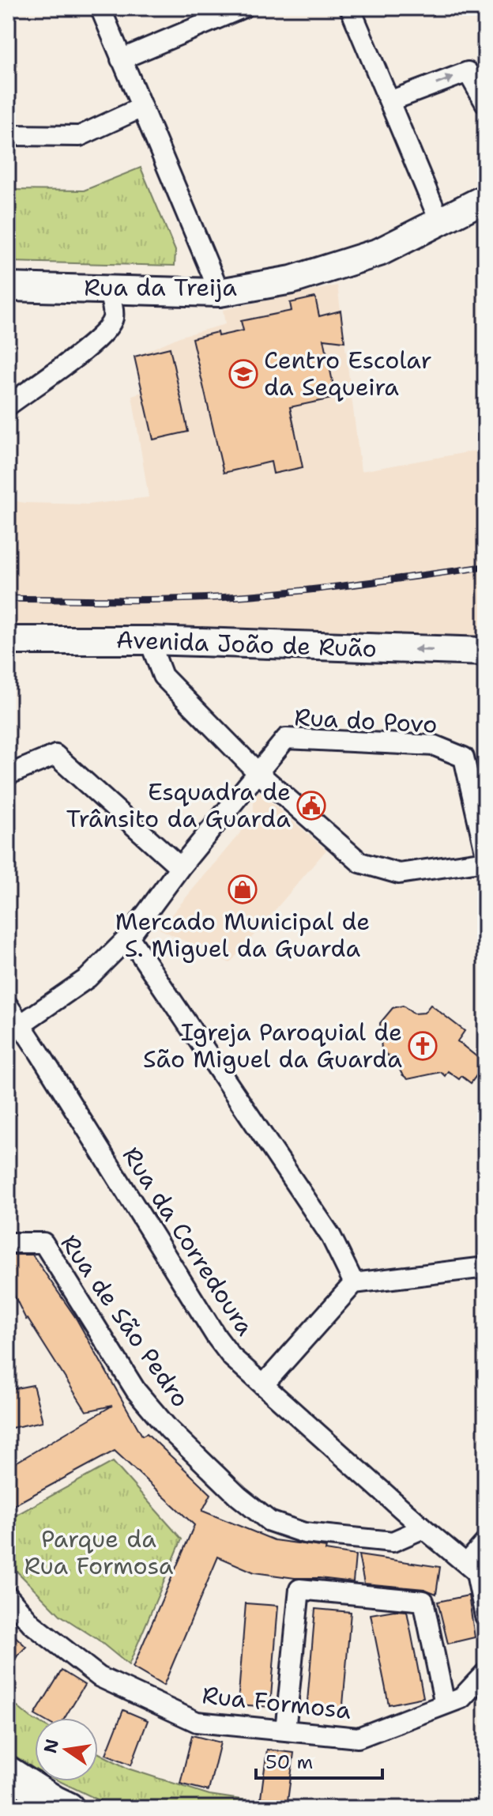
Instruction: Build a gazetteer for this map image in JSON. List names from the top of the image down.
{
  "streets": {
    "street": [
      "Rua da Treija",
      "Avenida João de Ruão",
      "Rua do Povo",
      "Rua da Corredoura",
      "Rua de São Pedro",
      "Rua Formosa"
    ]
  },
  "crossings": [
    ["Rua da Corredoura", "Rua de São Pedro"]
  ],
  "one_way": ["Avenida João de Ruão"],
  "parks": ["Parque da Rua Formosa"],
  "places": {
    "school or university": ["Centro Escolar da Sequeira"],
    "public building": ["Esquadra de Trânsito da Guarda"],
    "shop": ["Mercado Municipal de S. Miguel da Guarda"],
    "church": ["Igreja Paroquial de São Miguel da Guarda"]
  },
  "scale_bar": "50 m",
  "north": "left"
}
